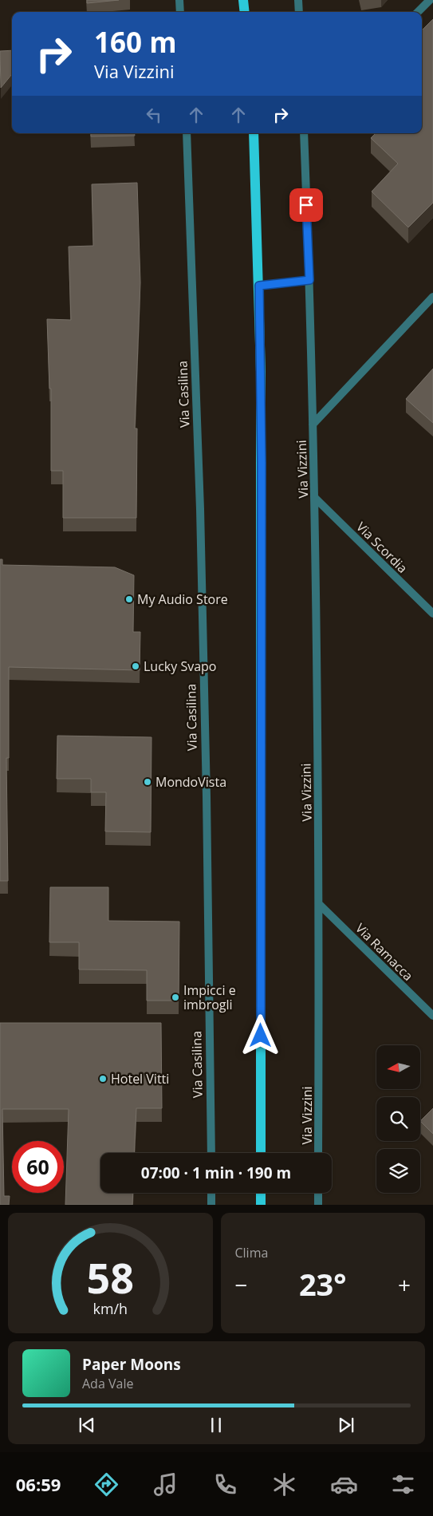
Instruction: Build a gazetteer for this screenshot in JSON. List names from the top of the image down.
{
  "streets": {
    "street": [
      "Via Casilina",
      "Via Vizzini",
      "Via Scordia",
      "Via Ramacca"
    ]
  },
  "crossings": [
    ["Via Vizzini", "Via Scordia"],
    ["Via Vizzini", "Via Ramacca"]
  ],
  "places": [
    "My Audio Store",
    "Lucky Svapo",
    "MondoVista",
    "Impicci e imbrogli",
    "Hotel Vitti"
  ],
  "north": "left",
  "page": {
    "turn": ["160 m", "Via Vizzini"],
    "limit": "60",
    "trip": "07:00 · 1 min · 190 m",
    "tile": "Clima",
    "heat": ["−", "23°", "+"],
    "song": ["Paper Moons", "Ada Vale"],
    "tabs": "06:59",
    "gauge": ["58", "km/h"]
  }
}
